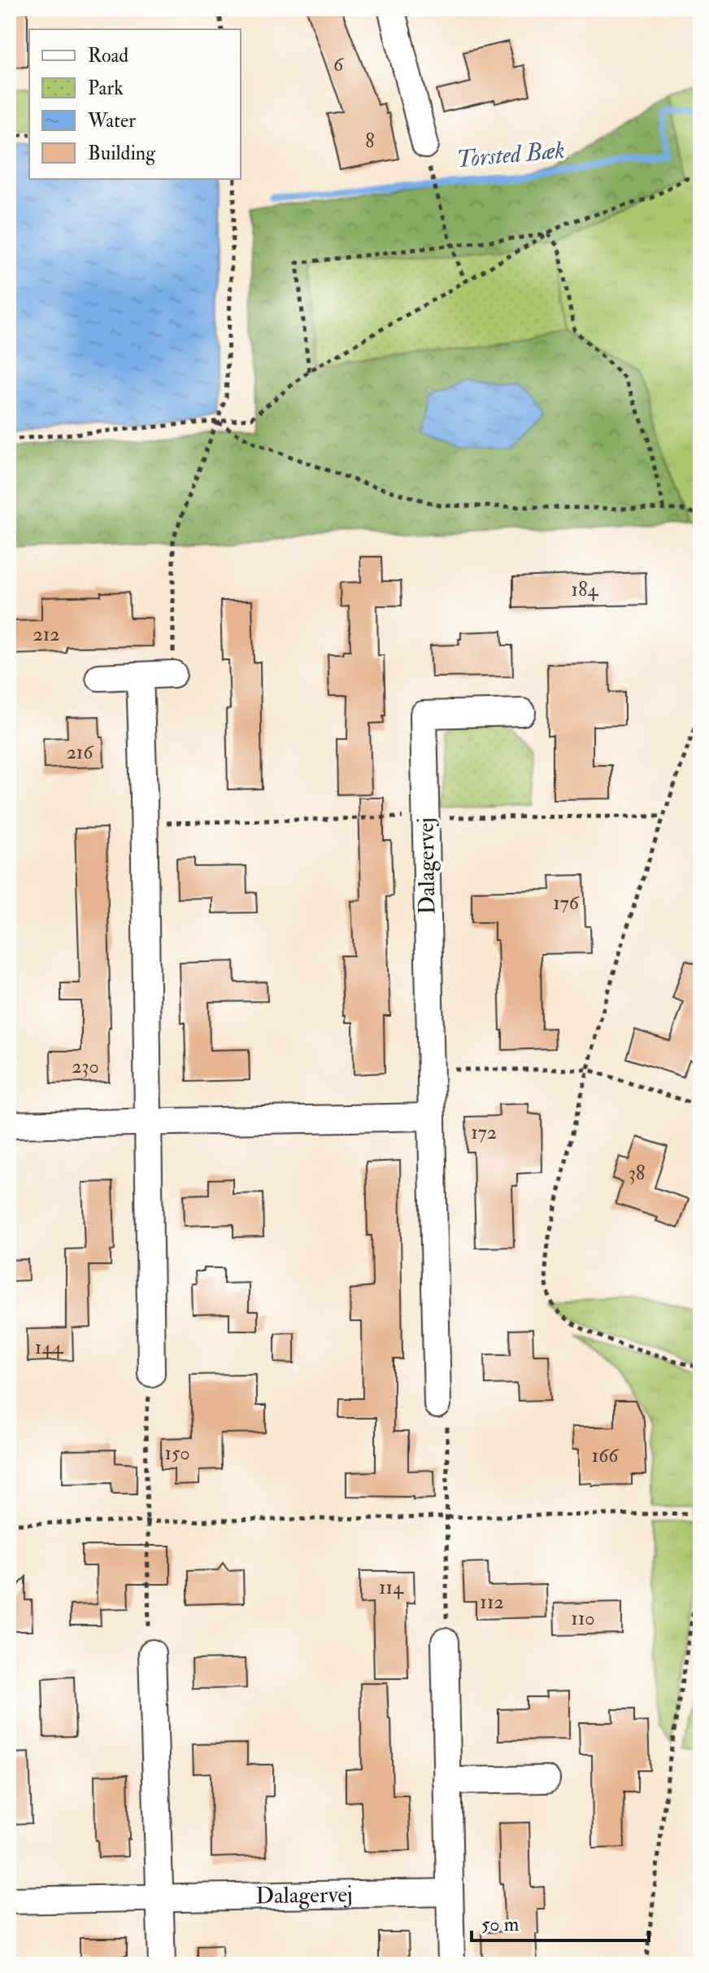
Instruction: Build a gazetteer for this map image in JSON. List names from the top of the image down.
{
  "streets": {
    "street": ["Dalagervej"]
  },
  "water": ["Torsted Bæk"],
  "house_numbers": [
    "6",
    "8",
    "184",
    "212",
    "216",
    "176",
    "230",
    "172",
    "38",
    "144",
    "150",
    "166",
    "114",
    "112",
    "110"
  ],
  "legend": [
    "Road",
    "Park",
    "Water",
    "Building"
  ],
  "scale_bar": "50 m"
}
